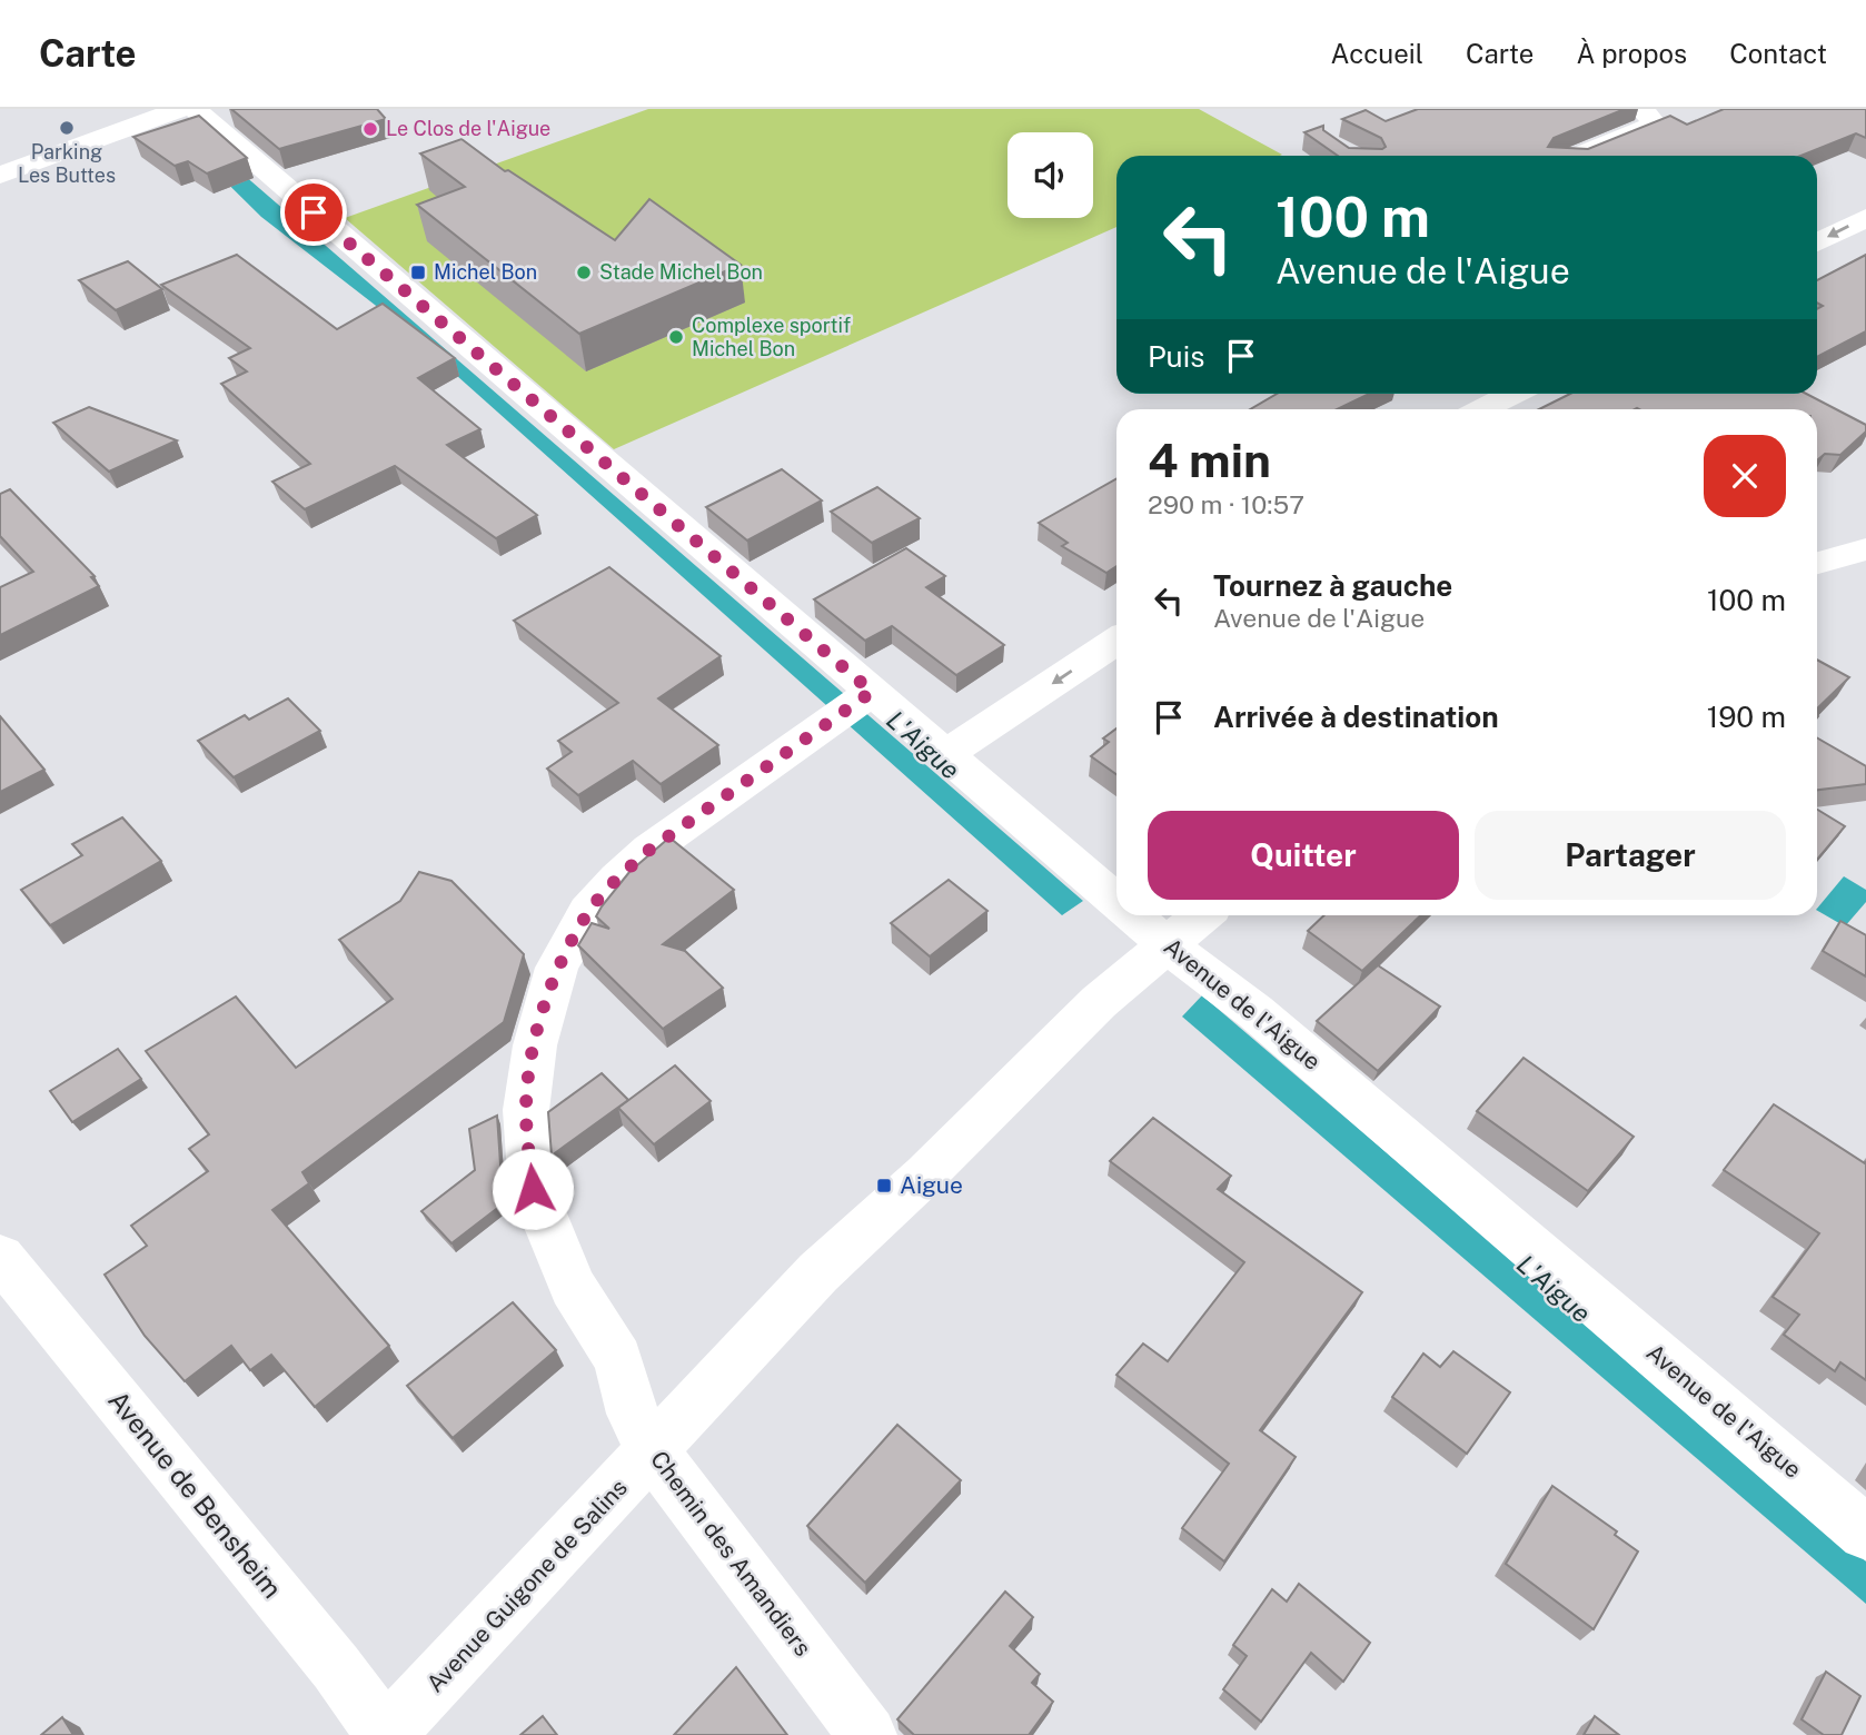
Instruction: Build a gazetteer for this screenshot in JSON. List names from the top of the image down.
{
  "streets": {
    "street": [
      "Avenue de l'Aigue",
      "Avenue de Bensheim",
      "Chemin des Amandiers",
      "Avenue Guigone de Salins"
    ]
  },
  "crossings": [
    ["Avenue de l'Aigue", "Chemin des Amandiers"],
    ["Avenue de l'Aigue", "Avenue Guigone de Salins"],
    ["Avenue de Bensheim", "Avenue Guigone de Salins"],
    ["Chemin des Amandiers", "Avenue Guigone de Salins"]
  ],
  "water": ["L'Aigue"],
  "places": {
    "other": [
      "Parking Les Buttes",
      "Le Clos de l'Aigue",
      "Stade Michel Bon",
      "Complexe sportif Michel Bon"
    ],
    "transit": ["Michel Bon", "Aigue"]
  },
  "page": {
    "header": "Carte",
    "nav": [
      "Accueil",
      "Carte",
      "À propos",
      "Contact"
    ],
    "turn": ["100 m", "Avenue de l'Aigue"],
    "then": "Puis",
    "heading": ["4 min", "290 m · 10:57"],
    "list": [
      {
        "name": "Tournez à gauche",
        "note": "Avenue de l'Aigue",
        "value": "100 m"
      },
      {
        "name": "Arrivée à destination",
        "value": "190 m"
      }
    ],
    "buttons": ["Quitter", "Partager"]
  }
}
